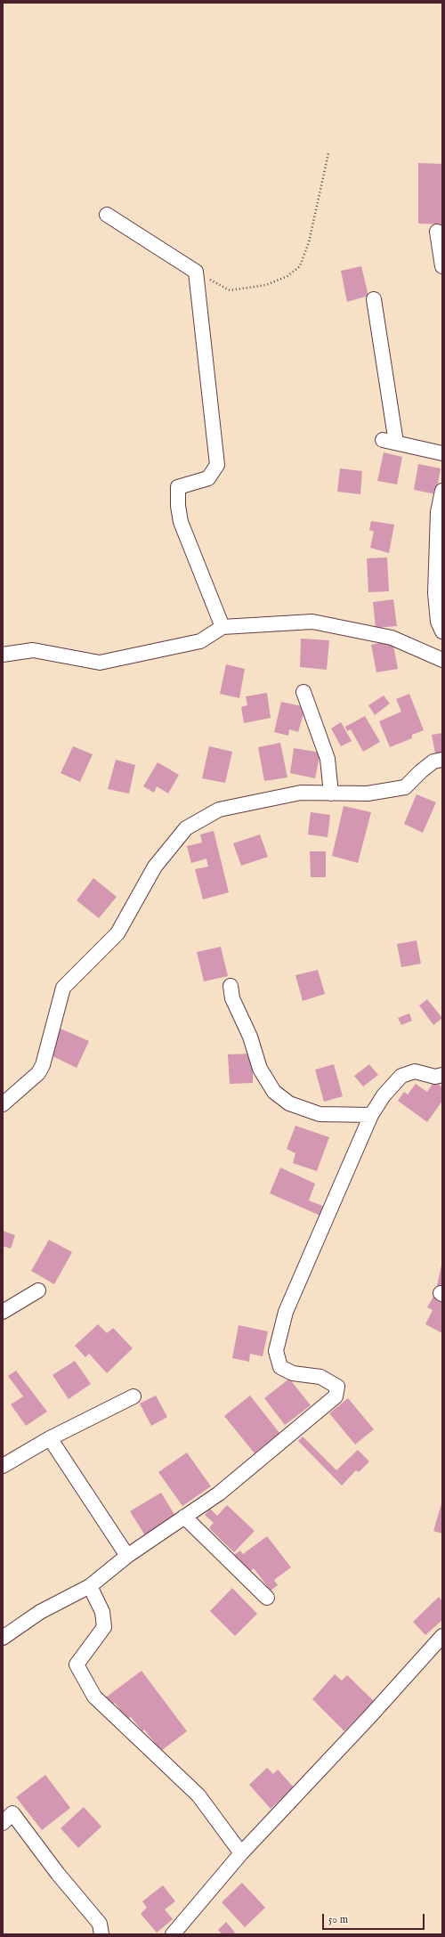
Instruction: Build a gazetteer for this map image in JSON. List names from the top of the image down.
{
  "scale_bar": "50 m"
}
